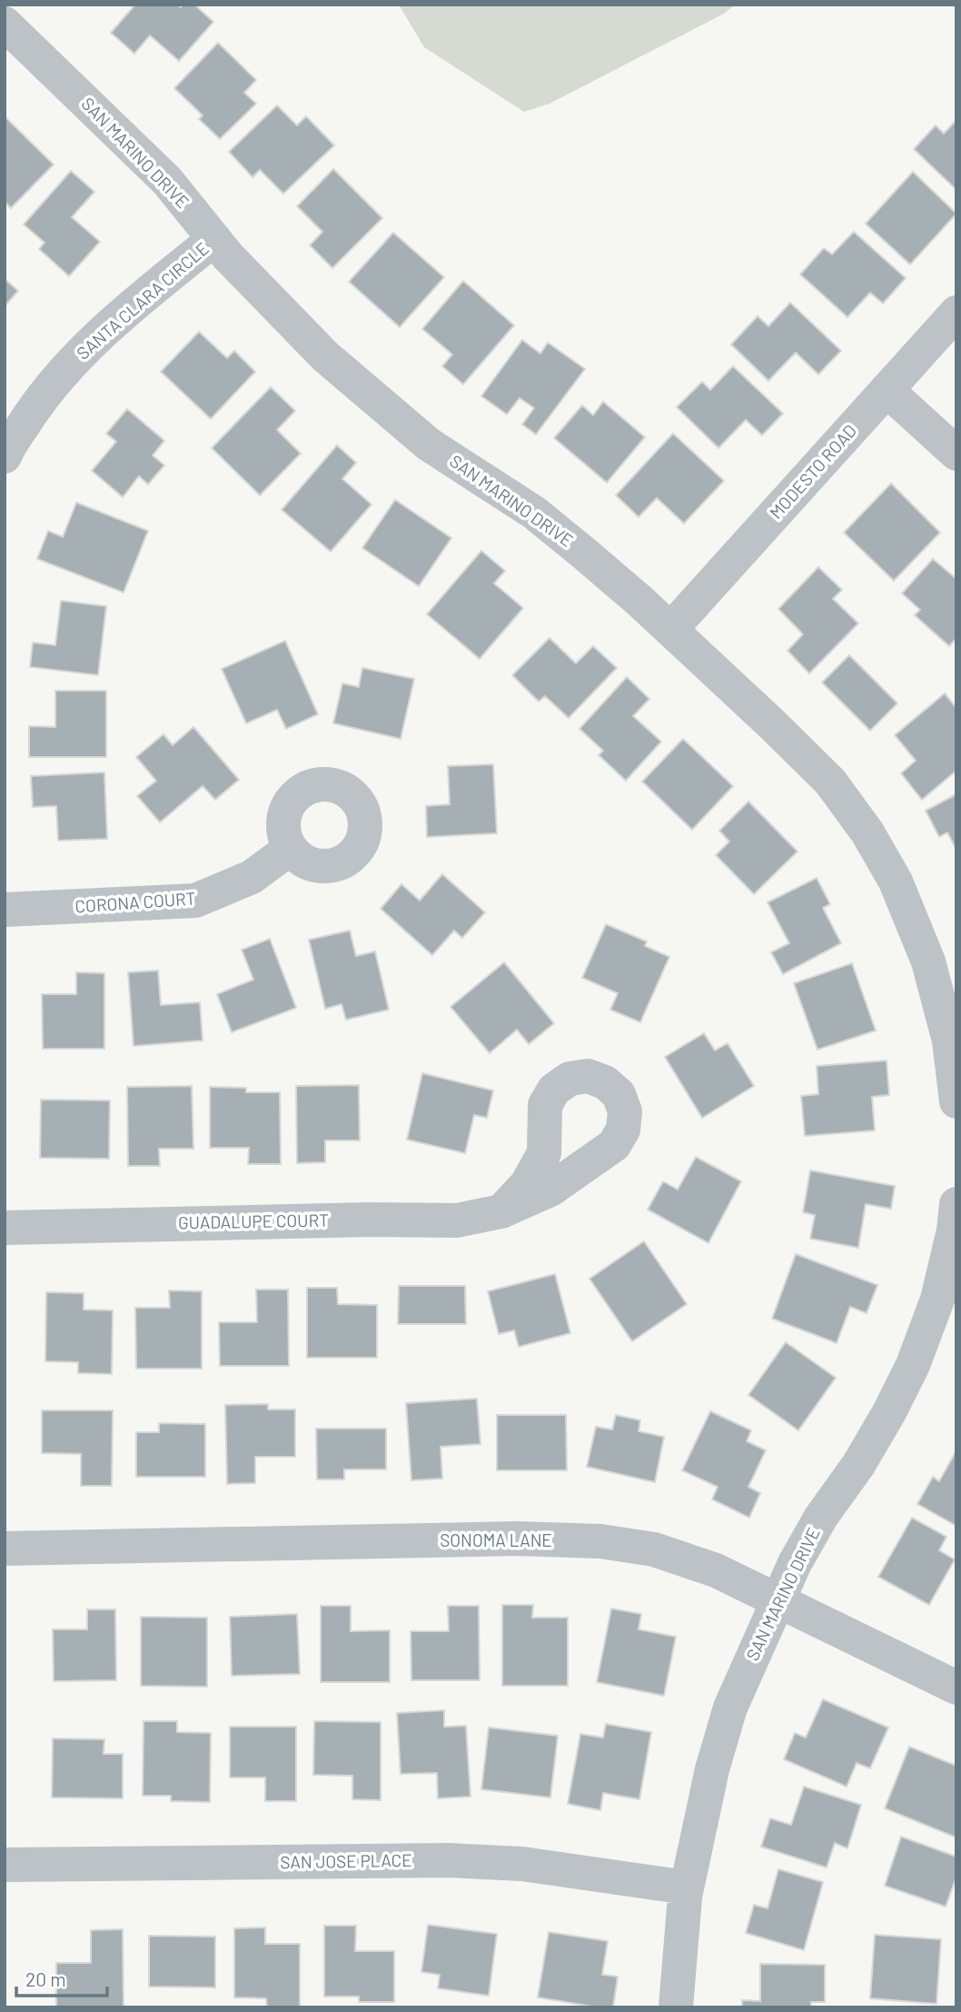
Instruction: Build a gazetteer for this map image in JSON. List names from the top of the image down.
{
  "streets": {
    "street": [
      "SAN MARINO DRIVE",
      "SANTA CLARA CIRCLE",
      "MODESTO ROAD",
      "CORONA COURT",
      "GUADALUPE COURT",
      "SONOMA LANE",
      "SAN JOSE PLACE"
    ]
  },
  "crossings": [
    ["SAN MARINO DRIVE", "SANTA CLARA CIRCLE"],
    ["SAN MARINO DRIVE", "MODESTO ROAD"],
    ["SAN MARINO DRIVE", "SONOMA LANE"],
    ["SAN MARINO DRIVE", "SAN JOSE PLACE"]
  ],
  "scale_bar": "20 m"
}
